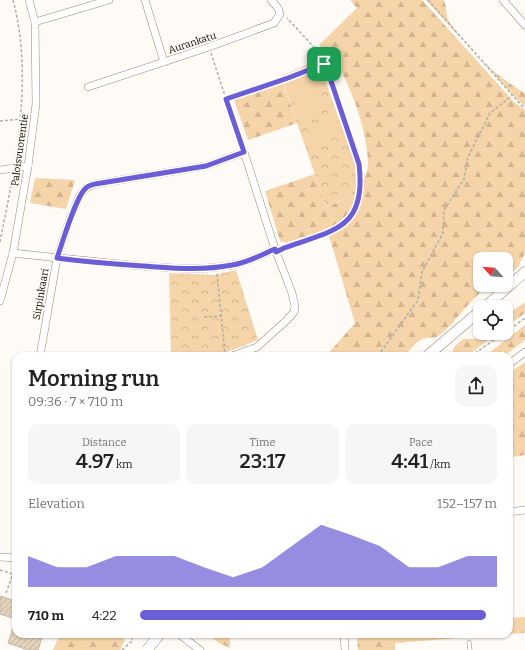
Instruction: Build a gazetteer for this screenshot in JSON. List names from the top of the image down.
{
  "streets": {
    "street": ["Aurankatu", "Paloisvuorentie", "Sirpinkaari"]
  },
  "north": "top left",
  "page": {
    "heading": ["Morning run", "09:36 · 7 × 710 m"],
    "stats": [
      ["Distance", "4.97 km"],
      ["Time", "23:17"],
      ["Pace", "4:41 /km"]
    ],
    "chart": ["Elevation", "152–157 m"],
    "list": [
      {
        "name": "710 m",
        "note": "4:22"
      }
    ]
  }
}
